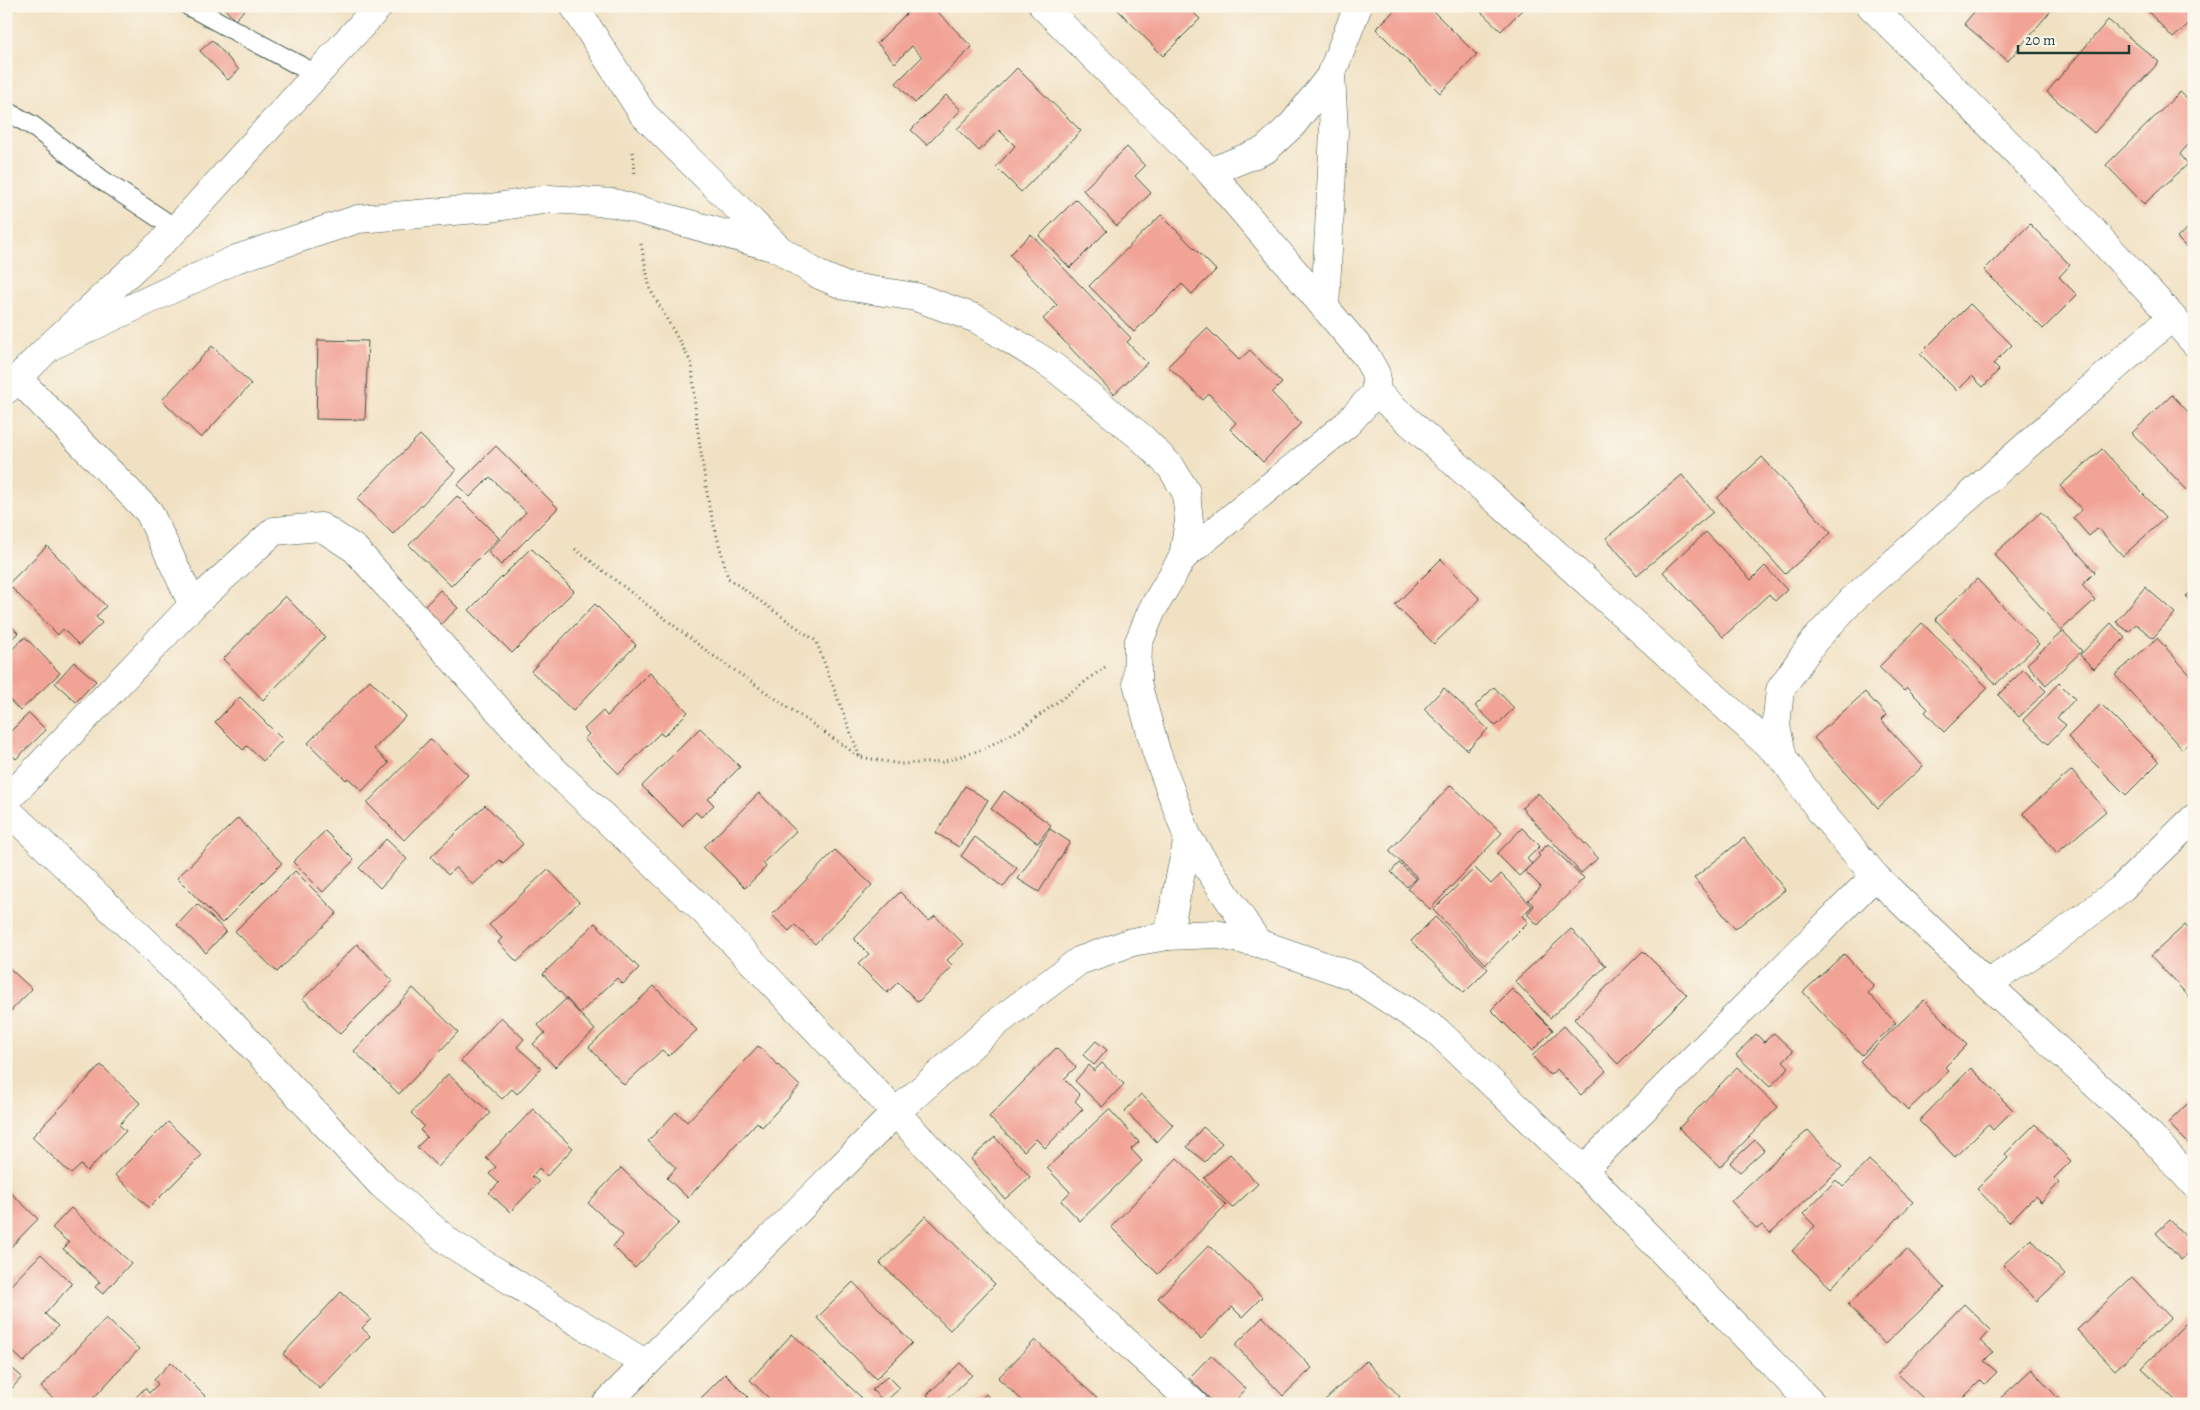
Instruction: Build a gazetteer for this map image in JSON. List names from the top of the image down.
{
  "scale_bar": "20 m"
}
